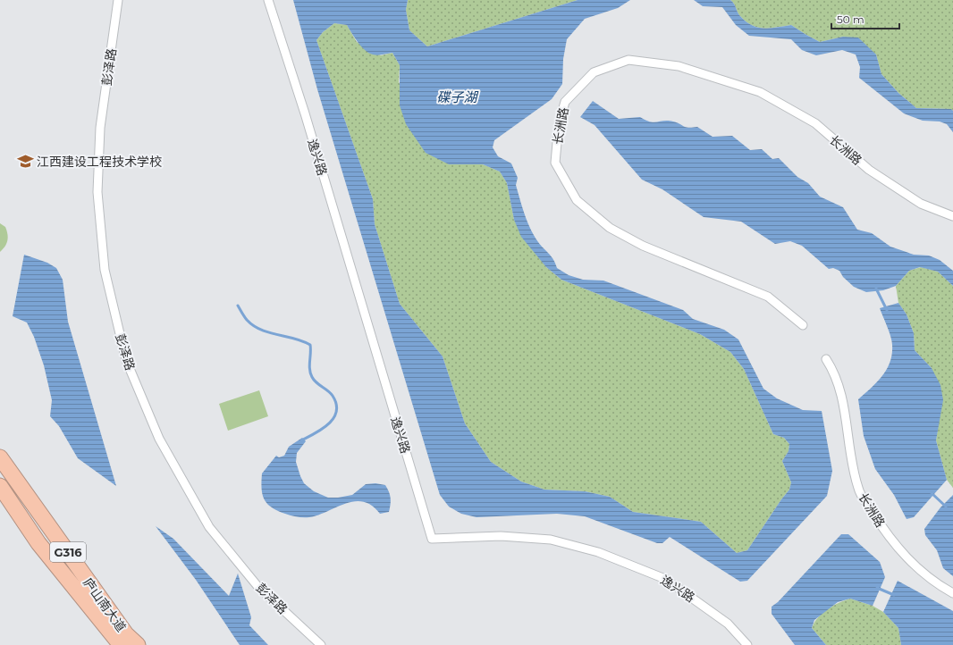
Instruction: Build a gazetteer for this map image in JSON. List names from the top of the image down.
{
  "streets": {
    "highway": ["G316", "庐山南大道"],
    "street": ["彭泽路", "长洲路", "逸兴路"]
  },
  "water": ["碟子湖"],
  "places": {
    "school or university": ["江西建设工程技术学校"]
  },
  "scale_bar": "50 m"
}
